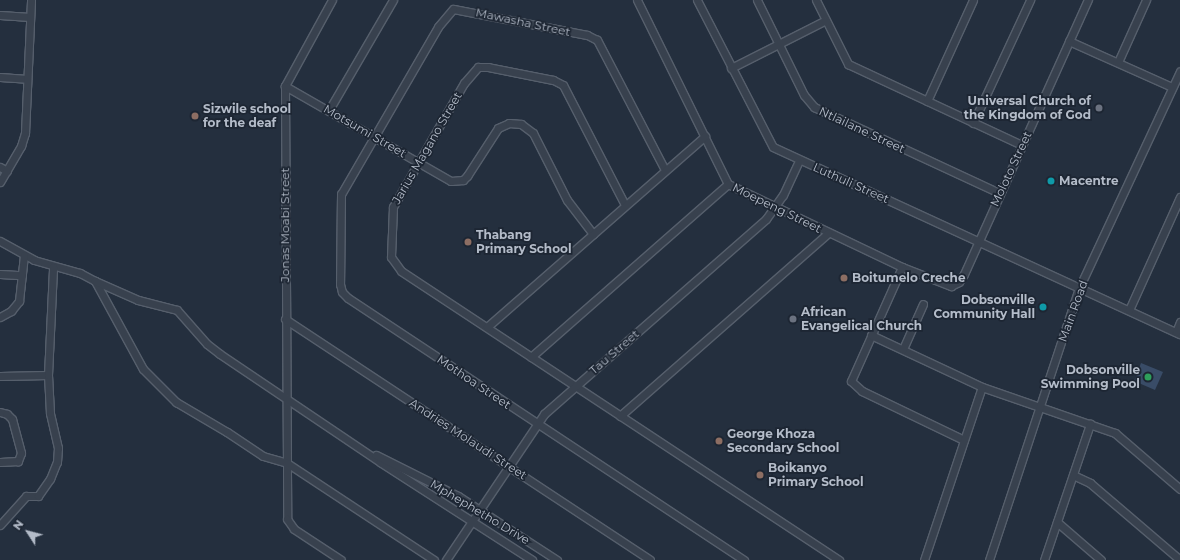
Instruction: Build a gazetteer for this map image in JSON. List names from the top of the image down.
{
  "streets": {
    "street": [
      "Mawasha Street",
      "Ntlailane Street",
      "Motsumi Street",
      "Jarius Magano Street",
      "Moloto Street",
      "Luthuli Street",
      "Moepeng Street",
      "Jonas Moabi Street",
      "Main Road",
      "Tau Street",
      "Mothoa Street",
      "Andries Molaudi Street",
      "Mphephetho Drive"
    ]
  },
  "crossings": [
    ["Mawasha Street", "Motsumi Street"],
    ["Mawasha Street", "Mothoa Street"],
    ["Ntlailane Street", "Moloto Street"],
    ["Motsumi Street", "Jarius Magano Street"],
    ["Motsumi Street", "Jonas Moabi Street"],
    ["Motsumi Street", "Mothoa Street"],
    ["Jarius Magano Street", "Tau Street"],
    ["Moloto Street", "Luthuli Street"],
    ["Moloto Street", "Moepeng Street"],
    ["Luthuli Street", "Main Road"],
    ["Luthuli Street", "Tau Street"],
    ["Moepeng Street", "Tau Street"],
    ["Jonas Moabi Street", "Andries Molaudi Street"],
    ["Jonas Moabi Street", "Mphephetho Drive"],
    ["Tau Street", "Mothoa Street"],
    ["Tau Street", "Andries Molaudi Street"],
    ["Tau Street", "Mphephetho Drive"]
  ],
  "places": [
    "Universal Church of the Kingdom of God",
    "Sizwile school for the deaf",
    "Macentre",
    "Thabang Primary School",
    "Boitumelo Creche",
    "Dobsonville Community Hall",
    "African Evangelical Church",
    "Dobsonville Swimming Pool",
    "George Khoza Secondary School",
    "Boikanyo Primary School"
  ],
  "north": "top left"
}
